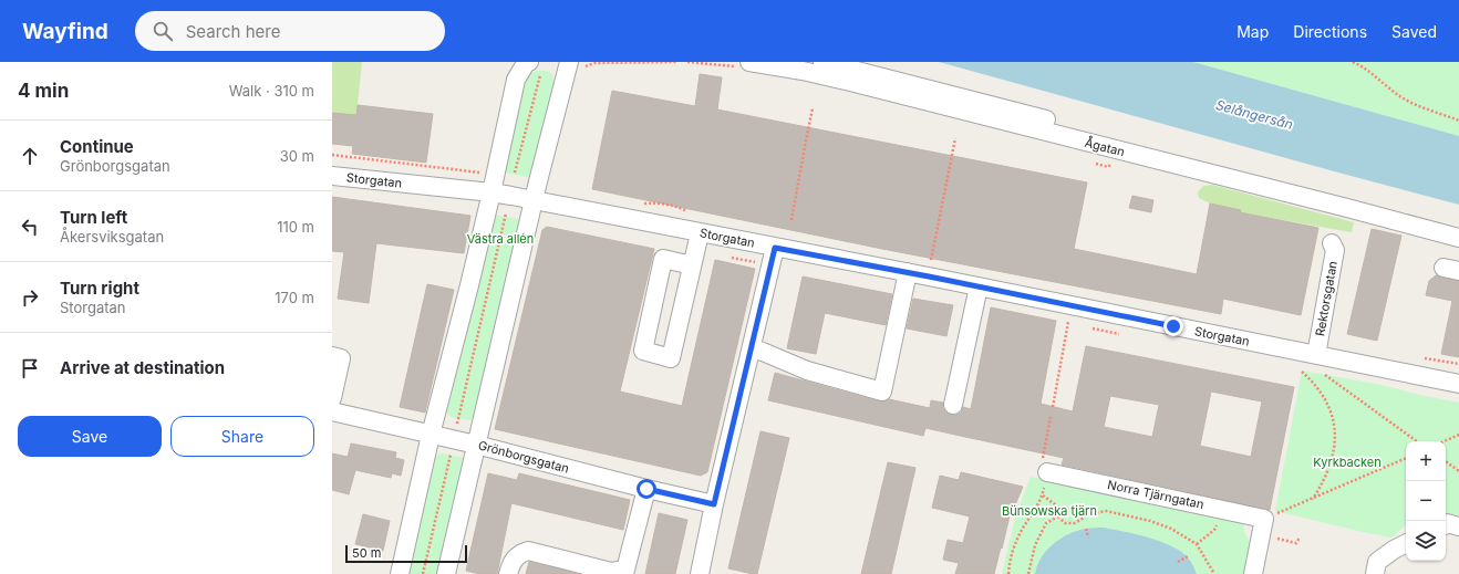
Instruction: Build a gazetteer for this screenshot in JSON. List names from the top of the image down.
{
  "streets": {
    "street": [
      "Ågatan",
      "Storgatan",
      "Rektorsgatan",
      "Grönborgsgatan",
      "Norra Tjärngatan"
    ]
  },
  "crossings": [
    ["Storgatan", "Rektorsgatan"]
  ],
  "water": ["Selångersån"],
  "parks": ["Västra allén", "Kyrkbacken", "Bünsowska tjärn"],
  "scale_bar": "50 m",
  "page": {
    "header": "Wayfind",
    "search": "Search here",
    "nav": ["Map", "Directions", "Saved"],
    "heading": ["4 min", "Walk · 310 m"],
    "list": [
      ["Continue", "Grönborgsgatan", "30 m"],
      ["Turn left", "Åkersviksgatan", "110 m"],
      ["Turn right", "Storgatan", "170 m"],
      "Arrive at destination"
    ],
    "buttons": ["Save", "Share"],
    "map_buttons": ["+", "−"],
    "scale": "50 m"
  }
}
